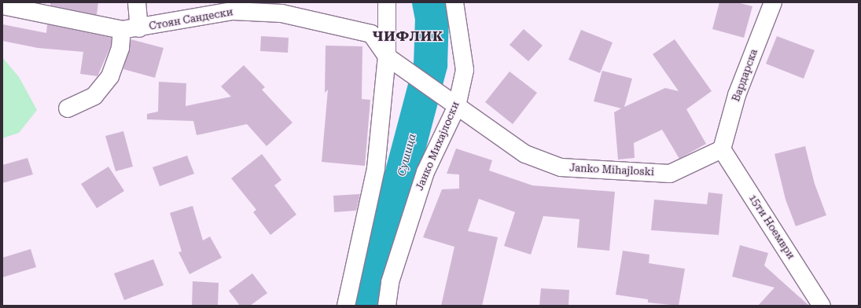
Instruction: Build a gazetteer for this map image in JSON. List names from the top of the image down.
{
  "streets": {
    "street": [
      "Стоян Сандески",
      "Вардарска",
      "Јанко Михајлоски",
      "Janko Mihajloski",
      "15ти Ноември"
    ]
  },
  "crossings": [
    ["Стоян Сандески", "Janko Mihajloski"],
    ["Вардарска", "Janko Mihajloski"],
    ["Вардарска", "15ти Ноември"],
    ["Јанко Михајлоски", "Janko Mihajloski"],
    ["Janko Mihajloski", "15ти Ноември"]
  ],
  "districts": ["ЧИФЛИК"],
  "water": ["Сушица"]
}
